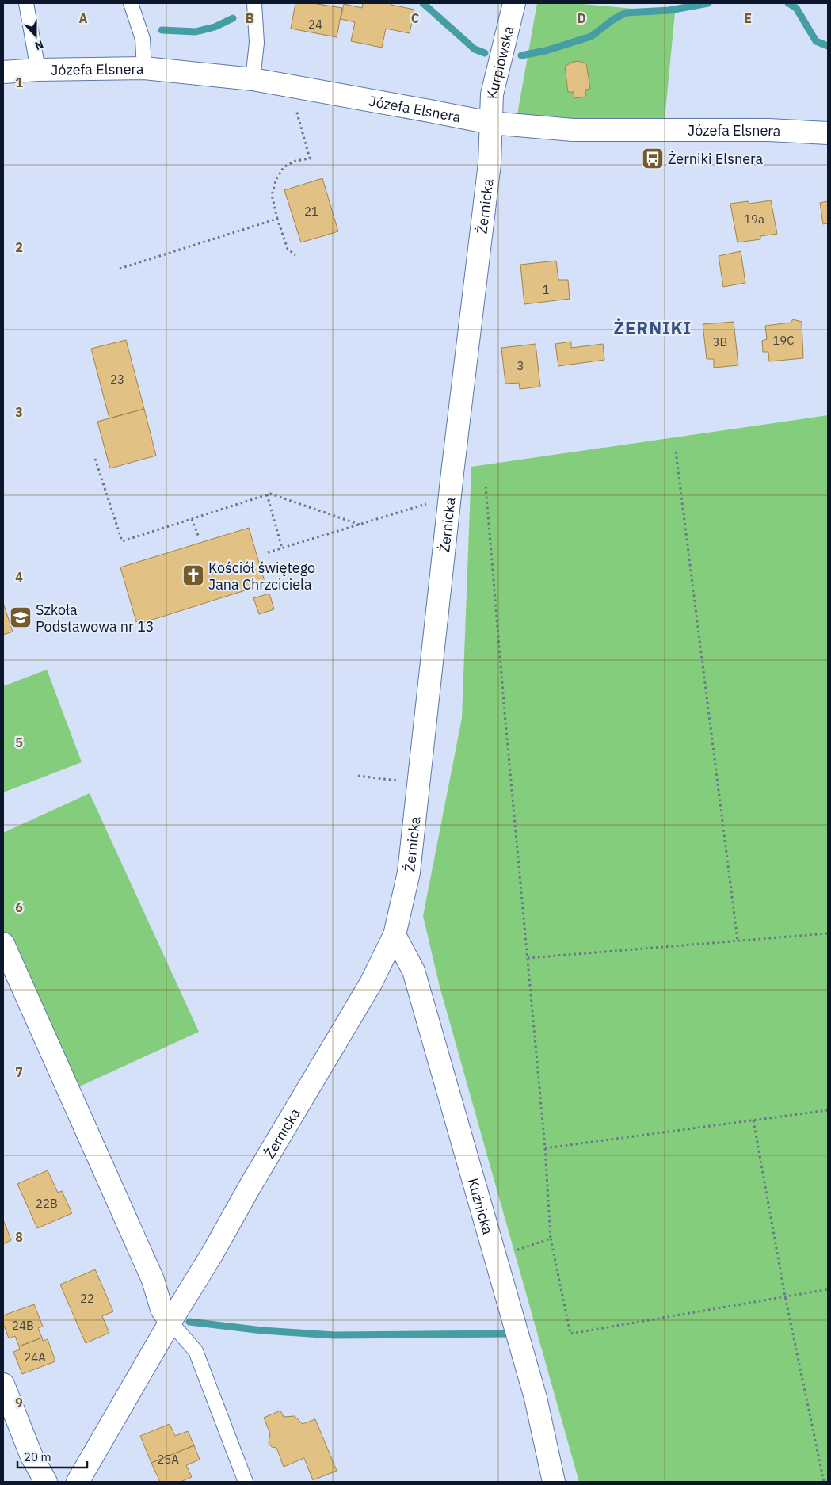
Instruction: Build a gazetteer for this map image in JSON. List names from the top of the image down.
{
  "streets": {
    "street": [
      "Kurpiowska",
      "Józefa Elsnera",
      "Żernicka",
      "Kuźnicka"
    ]
  },
  "crossings": [
    ["Kurpiowska", "Józefa Elsnera"],
    ["Kurpiowska", "Żernicka"],
    ["Józefa Elsnera", "Żernicka"],
    ["Żernicka", "Kuźnicka"]
  ],
  "districts": ["ŻERNIKI"],
  "places": {
    "bus stop": ["Żerniki Elsnera"],
    "church": ["Kościół świętego Jana Chrzciciela"],
    "school or university": ["Szkoła Podstawowa nr 13"]
  },
  "house_numbers": [
    "24",
    "21",
    "19a",
    "1",
    "19C",
    "3B",
    "3",
    "23",
    "22B",
    "22",
    "24B",
    "24A",
    "25A"
  ],
  "scale_bar": "20 m",
  "north": "bottom",
  "grid": {
    "columns": [
      "A",
      "B",
      "C",
      "D",
      "E"
    ],
    "rows": [
      "1",
      "2",
      "3",
      "4",
      "5",
      "6",
      "7",
      "8",
      "9"
    ]
  }
}
